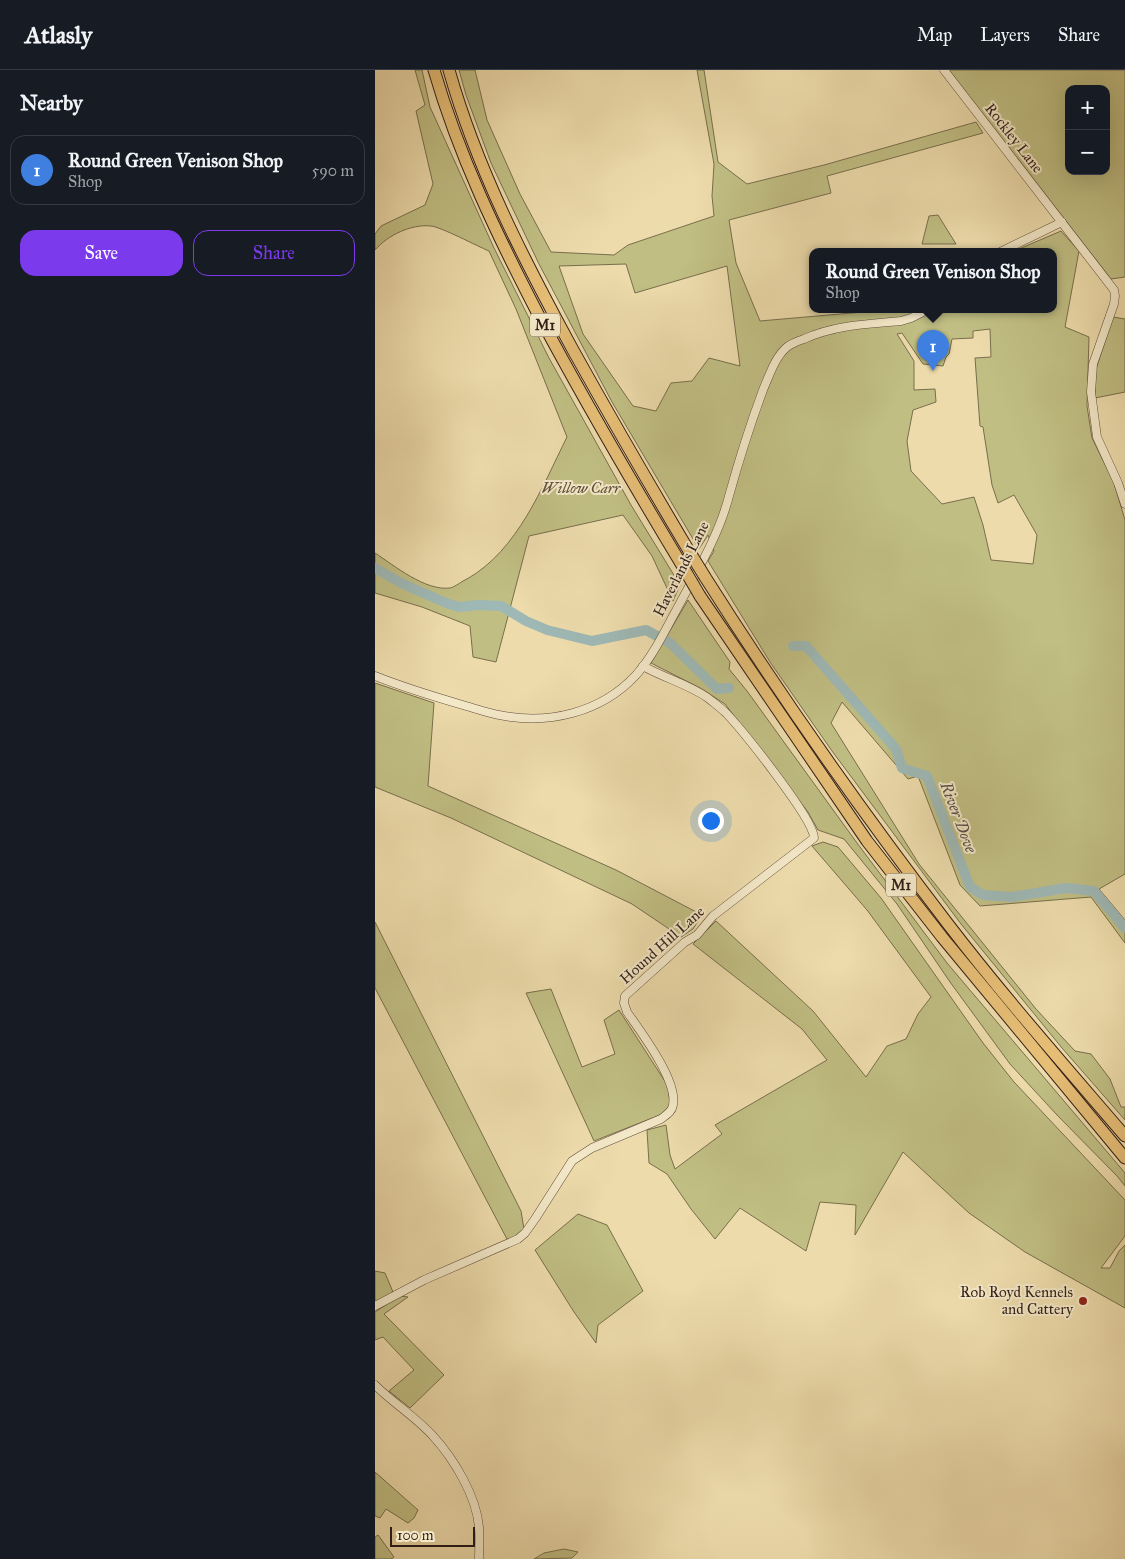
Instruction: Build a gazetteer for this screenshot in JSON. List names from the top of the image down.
{
  "streets": {
    "highway": ["M1"],
    "street": ["Rockley Lane", "Haverlands Lane", "Hound Hill Lane"]
  },
  "crossings": [
    ["Haverlands Lane", "Hound Hill Lane"]
  ],
  "water": ["River Dove"],
  "parks": ["Willow Carr"],
  "places": ["Rob Royd Kennels and Cattery"],
  "scale_bar": "100 m",
  "page": {
    "header": "Atlasly",
    "nav": ["Map", "Layers", "Share"],
    "heading": "Nearby",
    "map_buttons": ["+", "−"],
    "list": [
      {
        "mark": "1",
        "name": "Round Green Venison Shop",
        "note": "Shop",
        "value": "590 m"
      }
    ],
    "buttons": ["Save", "Share"],
    "popup": ["Round Green Venison Shop", "Shop"],
    "pins": "1",
    "scale": "100 m"
  }
}
